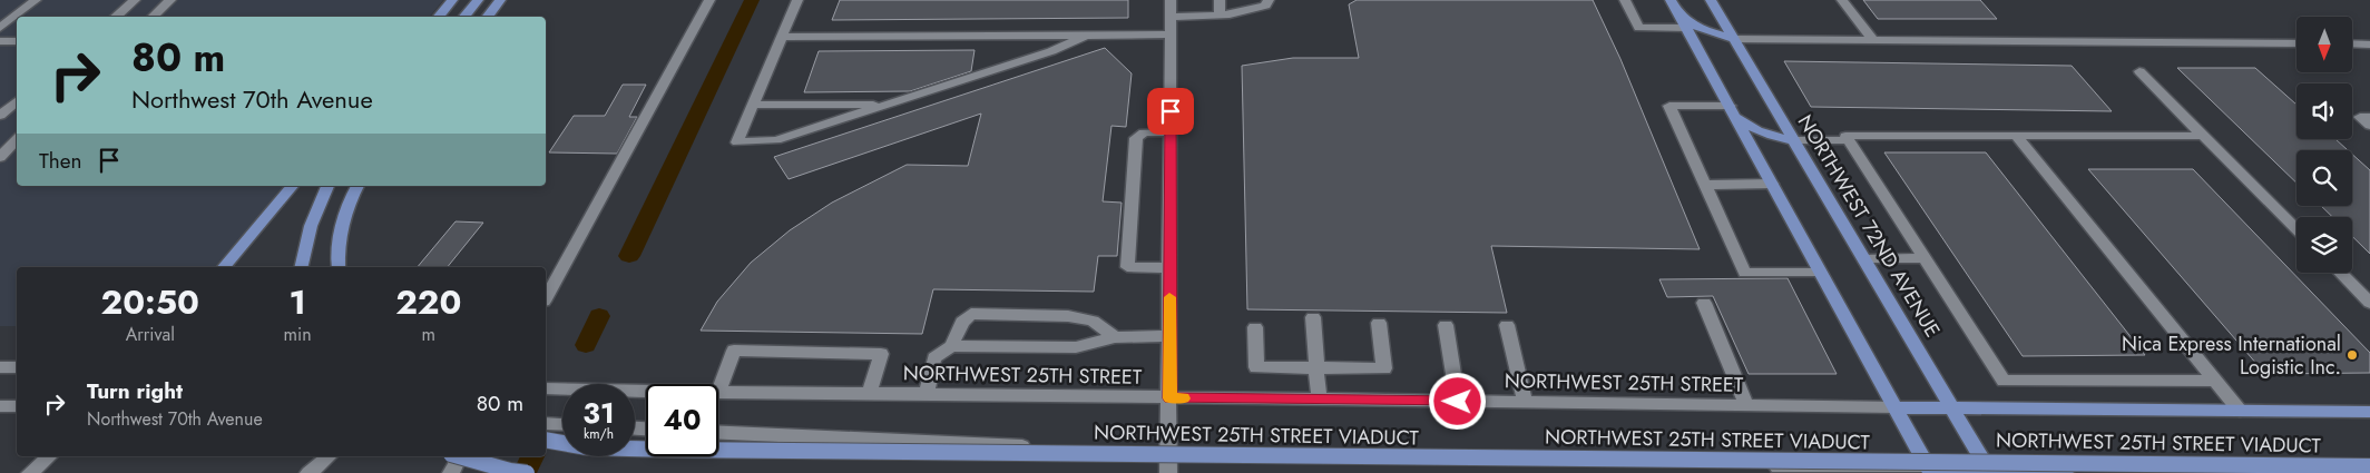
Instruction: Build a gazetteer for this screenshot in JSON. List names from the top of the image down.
{
  "streets": {
    "main road": ["NORTHWEST 72ND AVENUE", "NORTHWEST 25TH STREET", "NORTHWEST 25TH STREET VIADUCT"]
  },
  "crossings": [
    ["NORTHWEST 72ND AVENUE", "NORTHWEST 25TH STREET"]
  ],
  "places": ["Nica Express International Logistic Inc."],
  "north": "bottom",
  "page": {
    "turn": ["80 m", "Northwest 70th Avenue"],
    "then": "Then",
    "eta": [
      "20:50",
      "Arrival",
      "1",
      "min",
      "220",
      "m"
    ],
    "list": [
      {
        "name": "Turn right",
        "note": "Northwest 70th Avenue",
        "value": "80 m"
      }
    ],
    "speed": "31 km/h",
    "limit": "40"
  }
}
